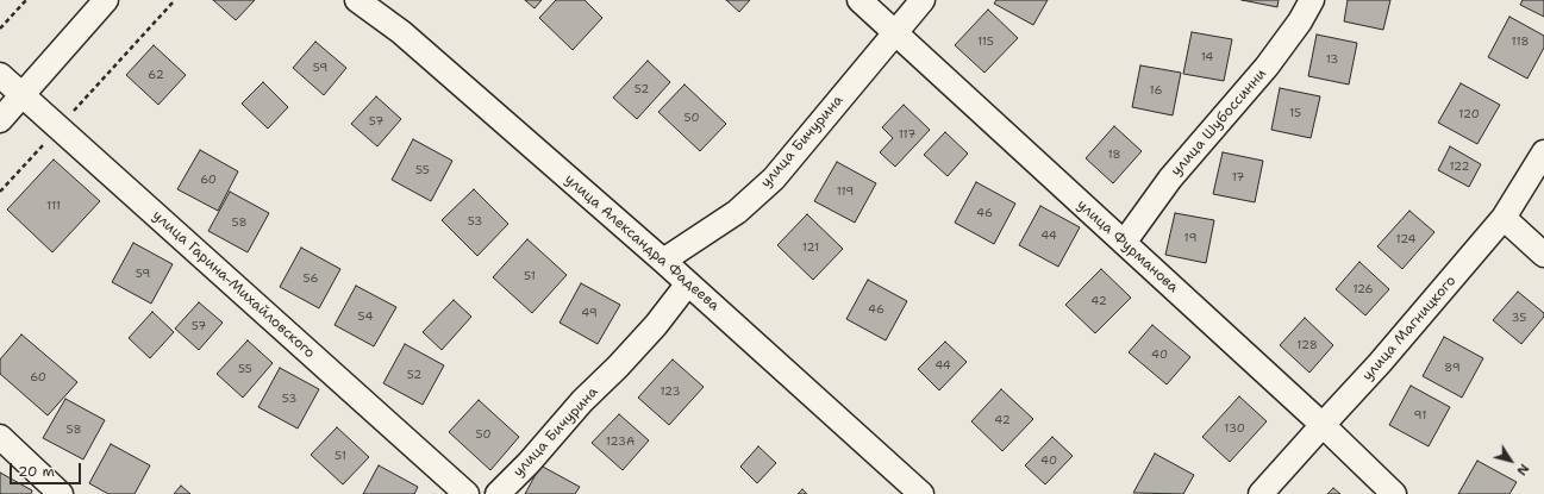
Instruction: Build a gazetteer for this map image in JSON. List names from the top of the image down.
{
  "streets": {
    "street": [
      "улица Шубоссинни",
      "улица Бичурина",
      "улица Александра Фадеева",
      "улица Фурманова",
      "улица Гарина-Михайловского",
      "улица Магницкого"
    ]
  },
  "crossings": [
    ["улица Шубоссинни", "улица Фурманова"],
    ["улица Бичурина", "улица Александра Фадеева"],
    ["улица Бичурина", "улица Фурманова"],
    ["улица Фурманова", "улица Магницкого"]
  ],
  "house_numbers": [
    "115",
    "118",
    "14",
    "13",
    "59",
    "62",
    "52",
    "16",
    "15",
    "120",
    "50",
    "57",
    "117",
    "18",
    "122",
    "55",
    "17",
    "60",
    "119",
    "111",
    "46",
    "53",
    "58",
    "44",
    "19",
    "124",
    "121",
    "59",
    "51",
    "56",
    "126",
    "42",
    "46",
    "49",
    "54",
    "35",
    "57",
    "128",
    "40",
    "44",
    "89",
    "55",
    "52",
    "60",
    "123",
    "53",
    "91",
    "42",
    "130",
    "58",
    "50",
    "123А",
    "51",
    "40"
  ],
  "scale_bar": "20 m",
  "north": "bottom right"
}
